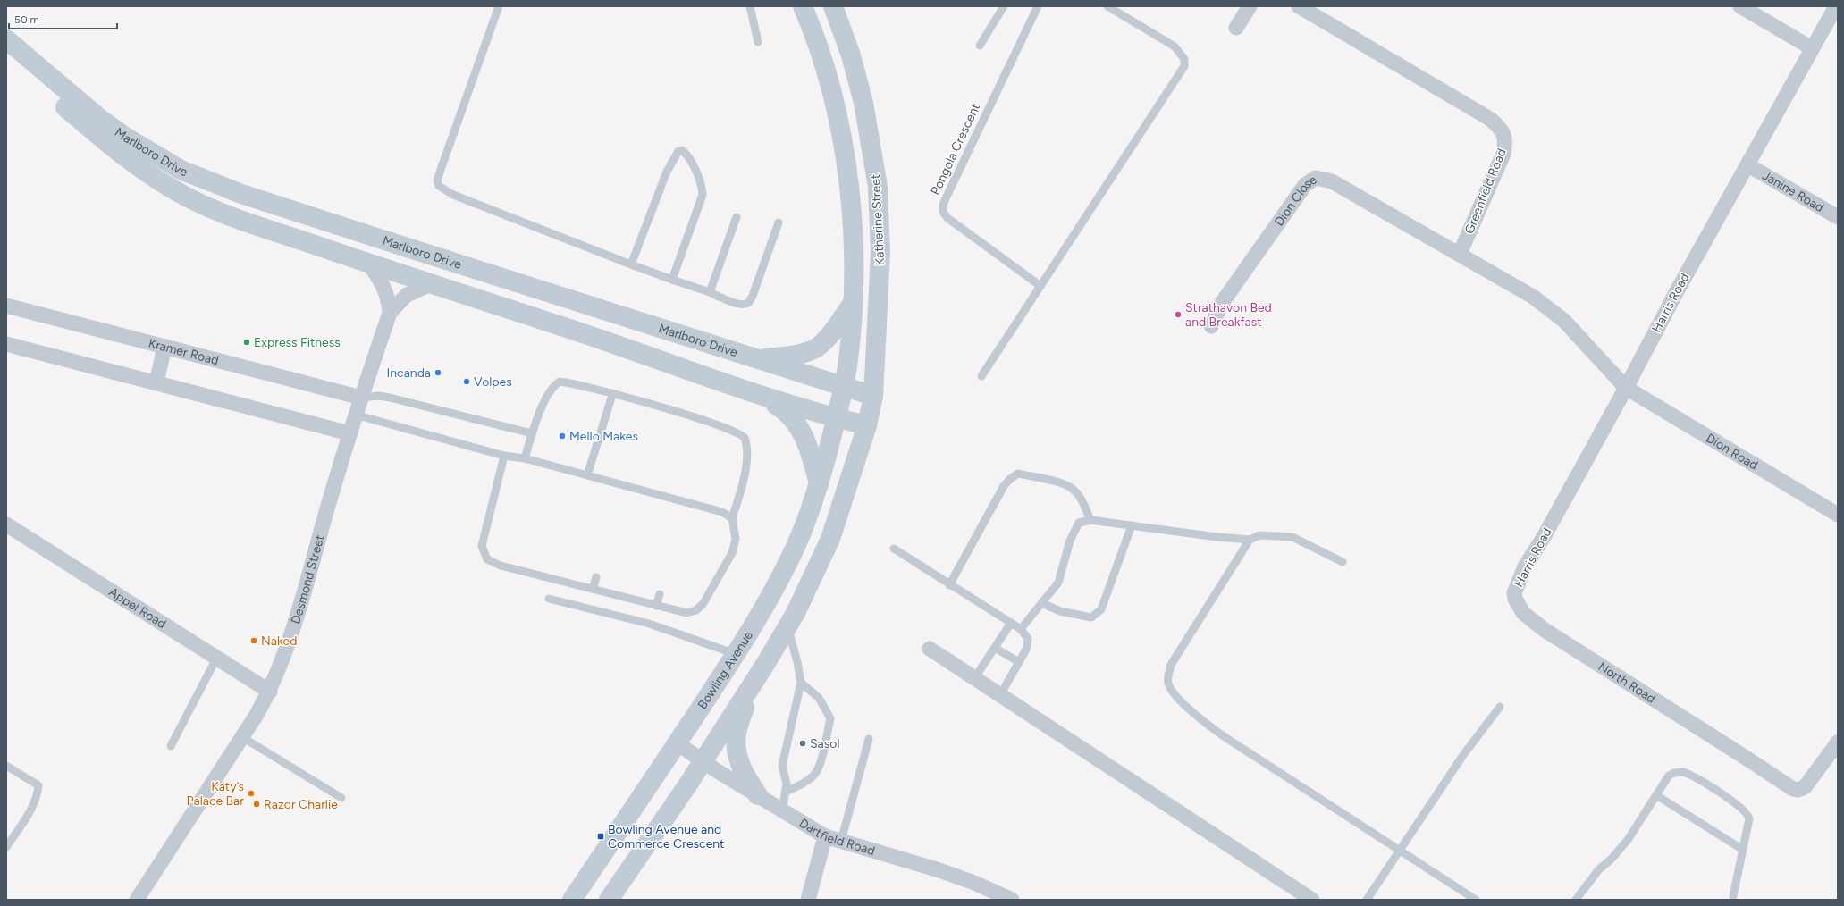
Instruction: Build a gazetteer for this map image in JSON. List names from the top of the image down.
{
  "streets": {
    "main road": ["Marlboro Drive", "Katherine Street", "Bowling Avenue"],
    "street": [
      "Greenfield Road",
      "Janine Road",
      "Dion Close",
      "Harris Road",
      "Kramer Road",
      "Dion Road",
      "Desmond Street",
      "Appel Road",
      "North Road",
      "Dartfield Road"
    ],
    "lane": ["Pongola Crescent"]
  },
  "crossings": [
    ["Marlboro Drive", "Katherine Street"],
    ["Marlboro Drive", "Desmond Street"],
    ["Marlboro Drive", "Bowling Avenue"],
    ["Greenfield Road", "Dion Close"],
    ["Janine Road", "Harris Road"],
    ["Katherine Street", "Bowling Avenue"],
    ["Harris Road", "Dion Road"],
    ["Harris Road", "North Road"],
    ["Kramer Road", "Desmond Street"],
    ["Desmond Street", "Appel Road"],
    ["Bowling Avenue", "Dartfield Road"]
  ],
  "places": {
    "other": [
      "Strathavon Bed and Breakfast",
      "Express Fitness",
      "Incanda",
      "Volpes",
      "Mello Makes",
      "Naked",
      "Sasol",
      "Katy’s Palace Bar",
      "Razor Charlie"
    ],
    "transit": ["Bowling Avenue and Commerce Crescent"]
  },
  "scale_bar": "50 m"
}
